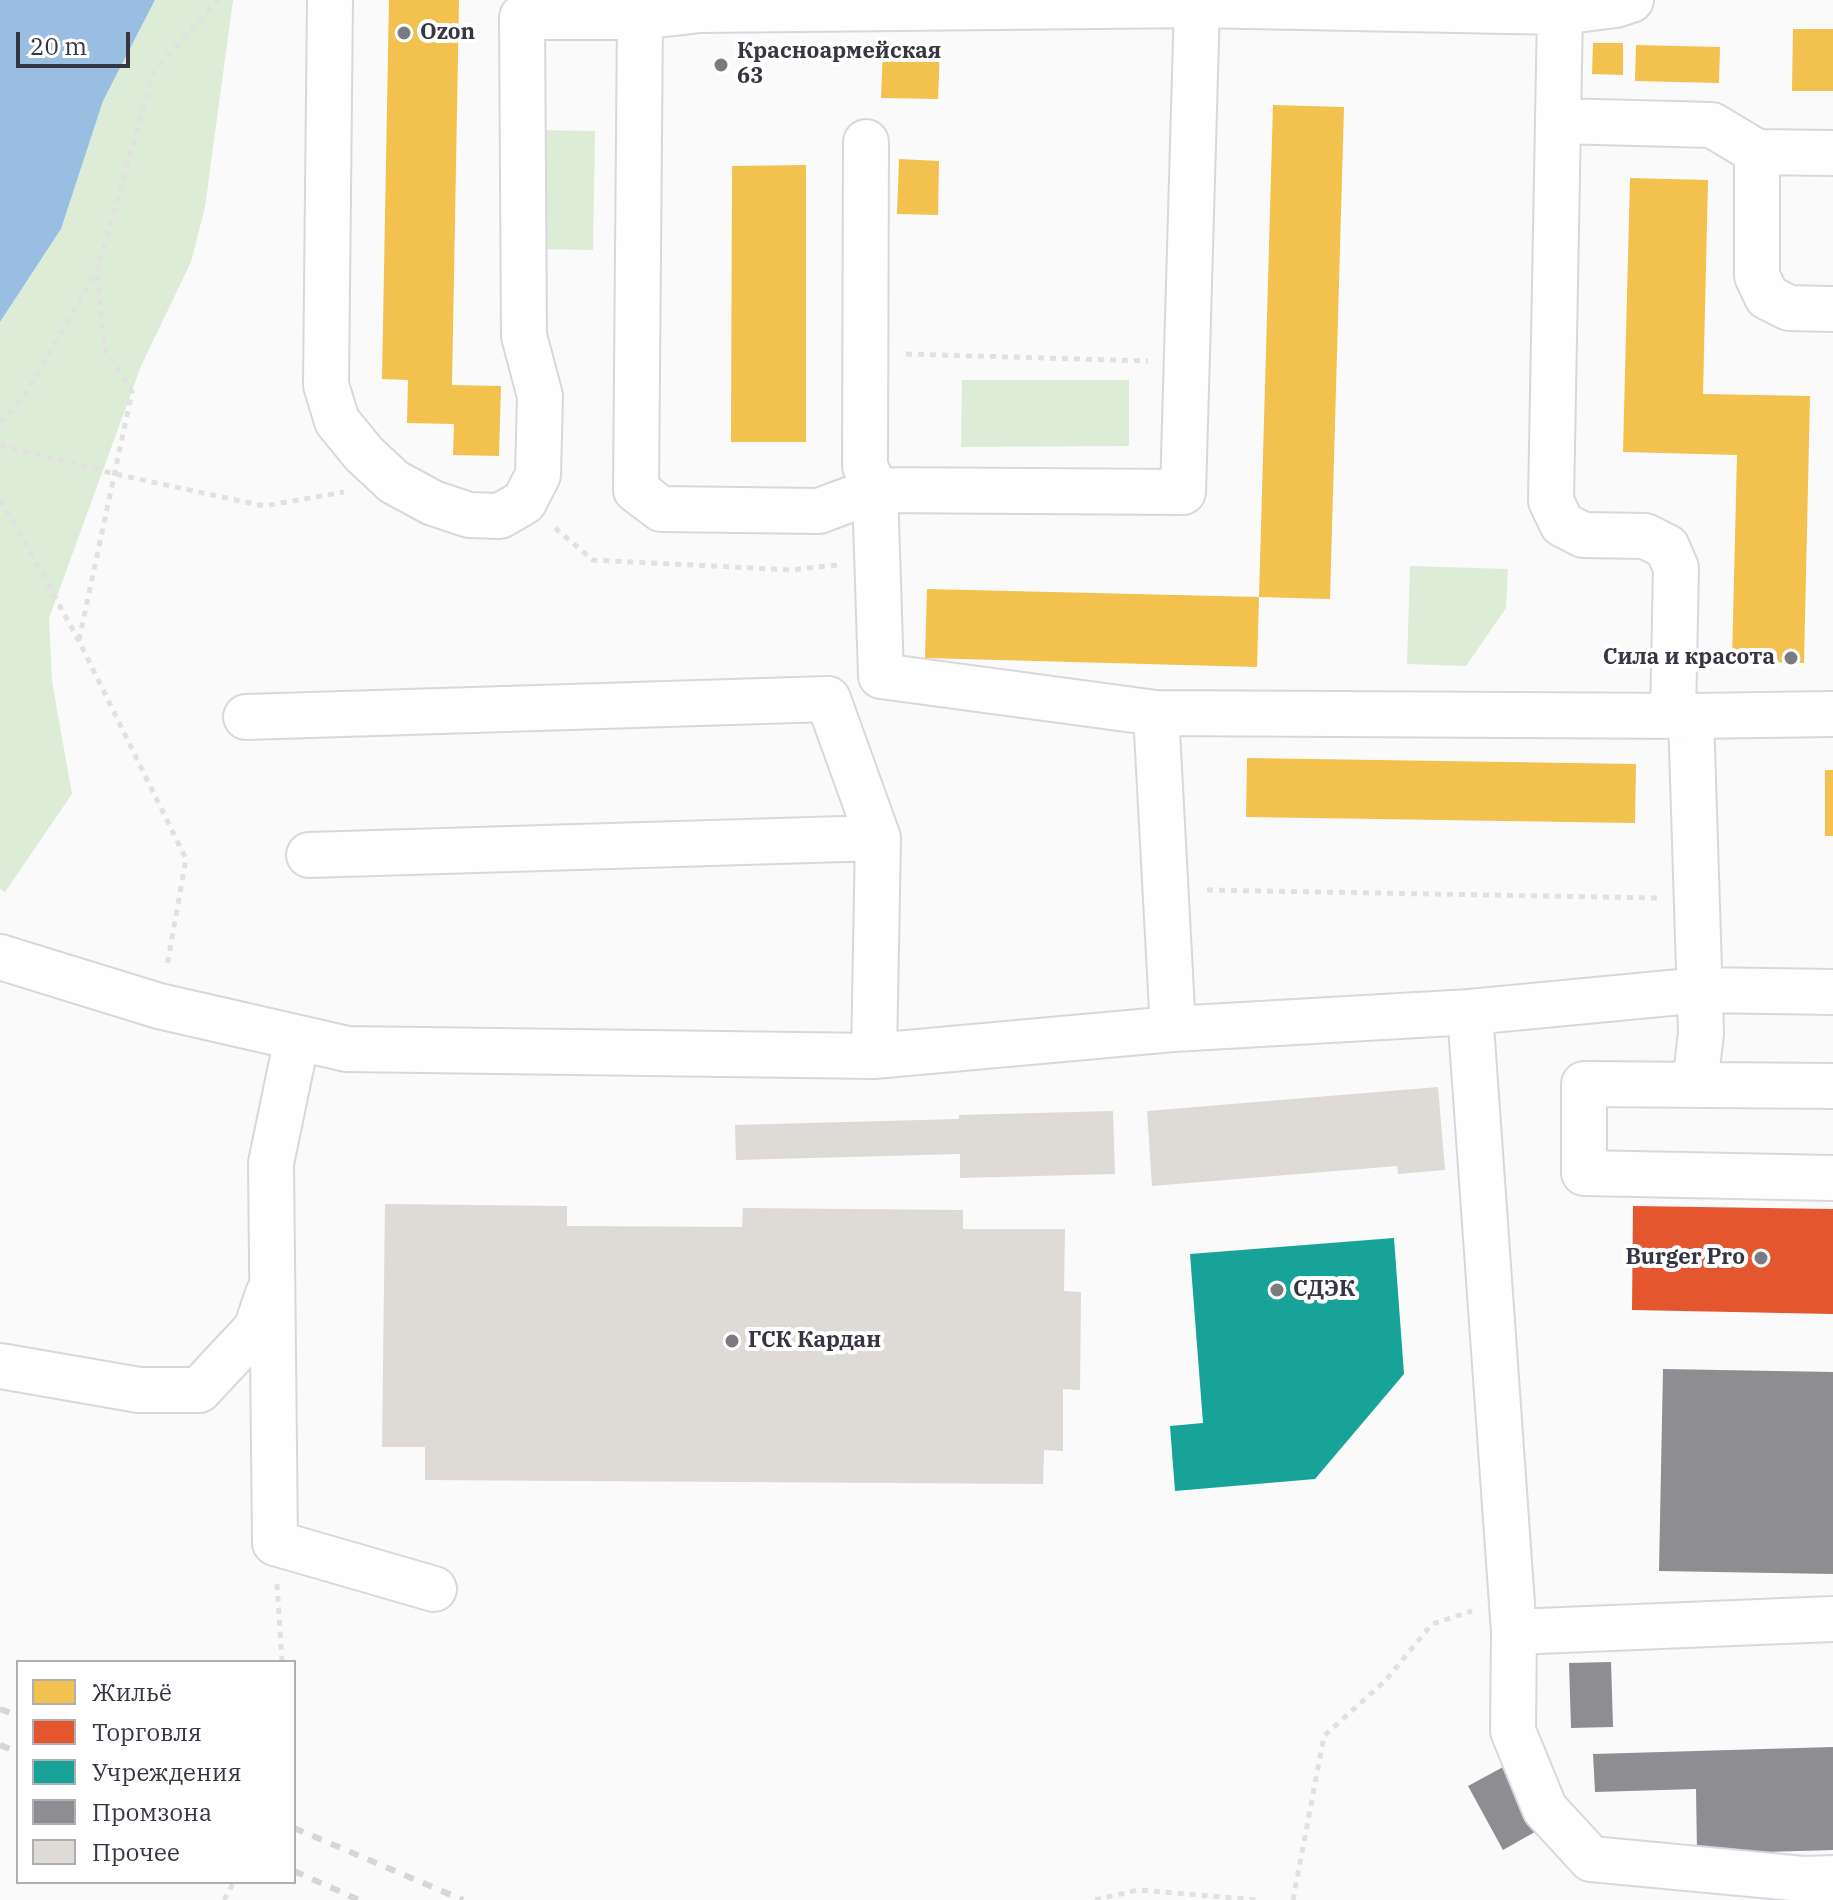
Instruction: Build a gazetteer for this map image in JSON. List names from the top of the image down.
{
  "places": [
    "Ozon",
    "Красноармейская 63",
    "Сила и красота",
    "Burger Pro",
    "СДЭК",
    "ГСК Кардан"
  ],
  "legend": [
    "Жильё",
    "Торговля",
    "Учреждения",
    "Промзона",
    "Прочее"
  ],
  "scale_bar": "20 m"
}
